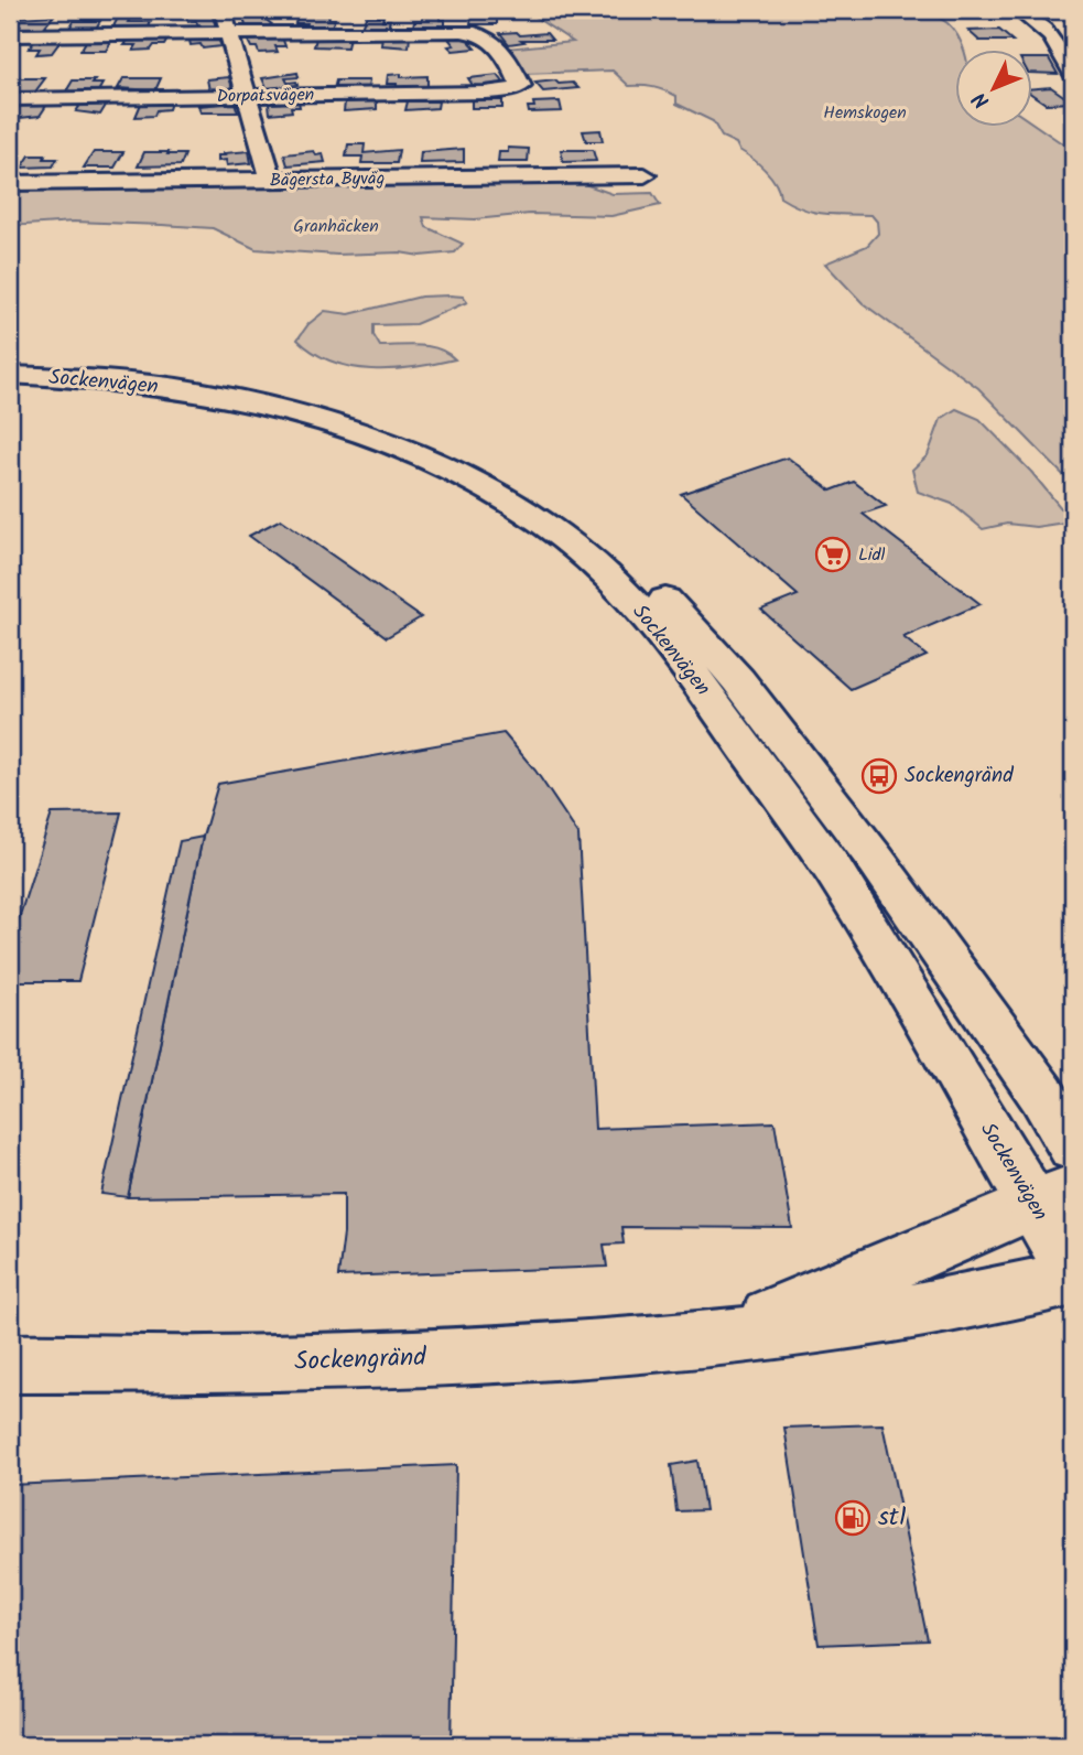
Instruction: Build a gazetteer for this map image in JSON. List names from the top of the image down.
{
  "streets": {
    "street": [
      "Dorpatsvägen",
      "Bägersta Byväg",
      "Sockenvägen",
      "Sockengränd"
    ]
  },
  "crossings": [
    ["Sockenvägen", "Sockengränd"]
  ],
  "parks": ["Hemskogen", "Granhäcken"],
  "places": {
    "supermarket": ["Lidl"],
    "bus stop": ["Sockengränd"],
    "fuel station": ["st1"]
  },
  "north": "bottom left"
}
